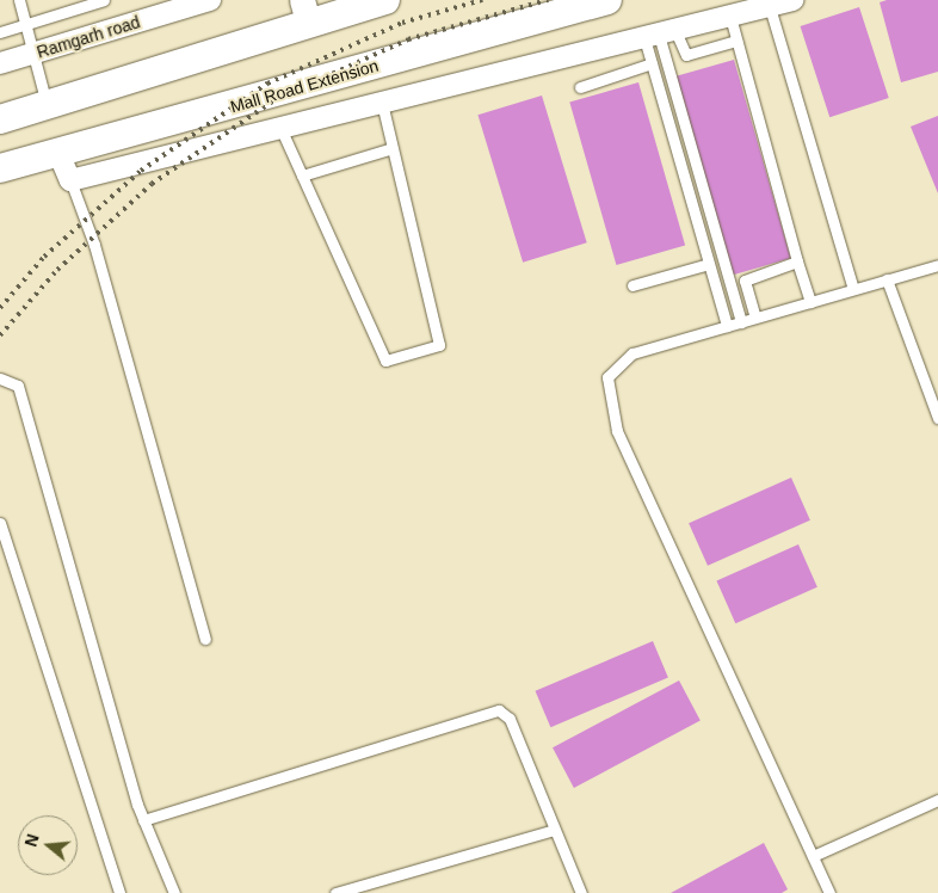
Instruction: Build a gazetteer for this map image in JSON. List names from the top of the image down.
{
  "streets": {
    "main road": ["Mall Road Extension"],
    "street": ["Ramgarh road"]
  },
  "north": "left"
}
